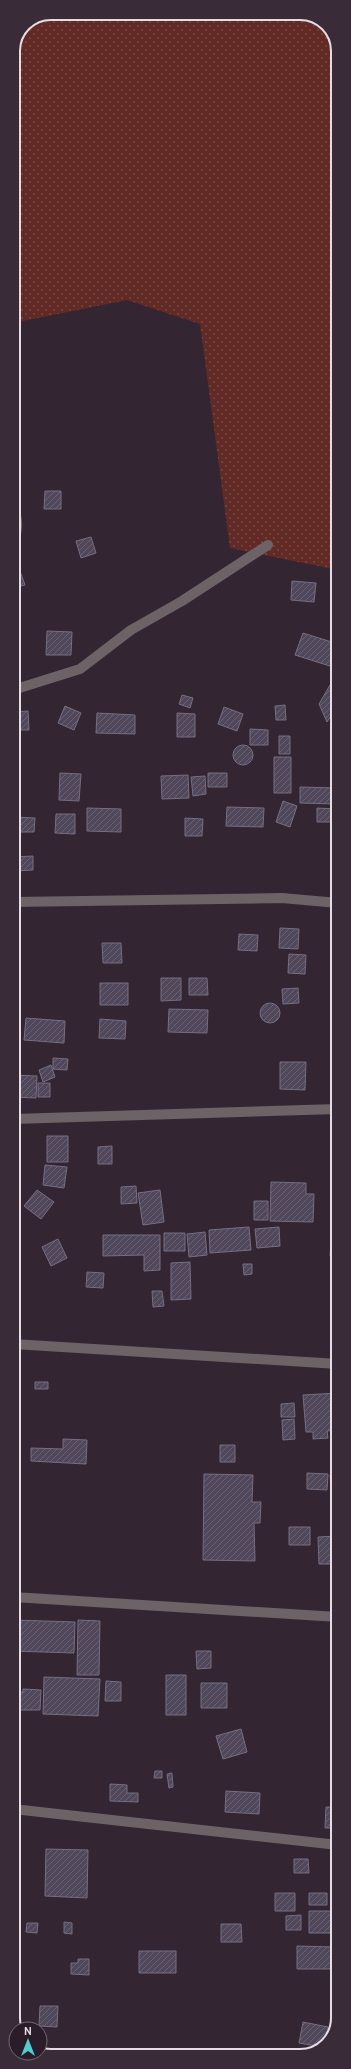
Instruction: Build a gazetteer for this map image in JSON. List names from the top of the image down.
{
  "north": "top"
}
